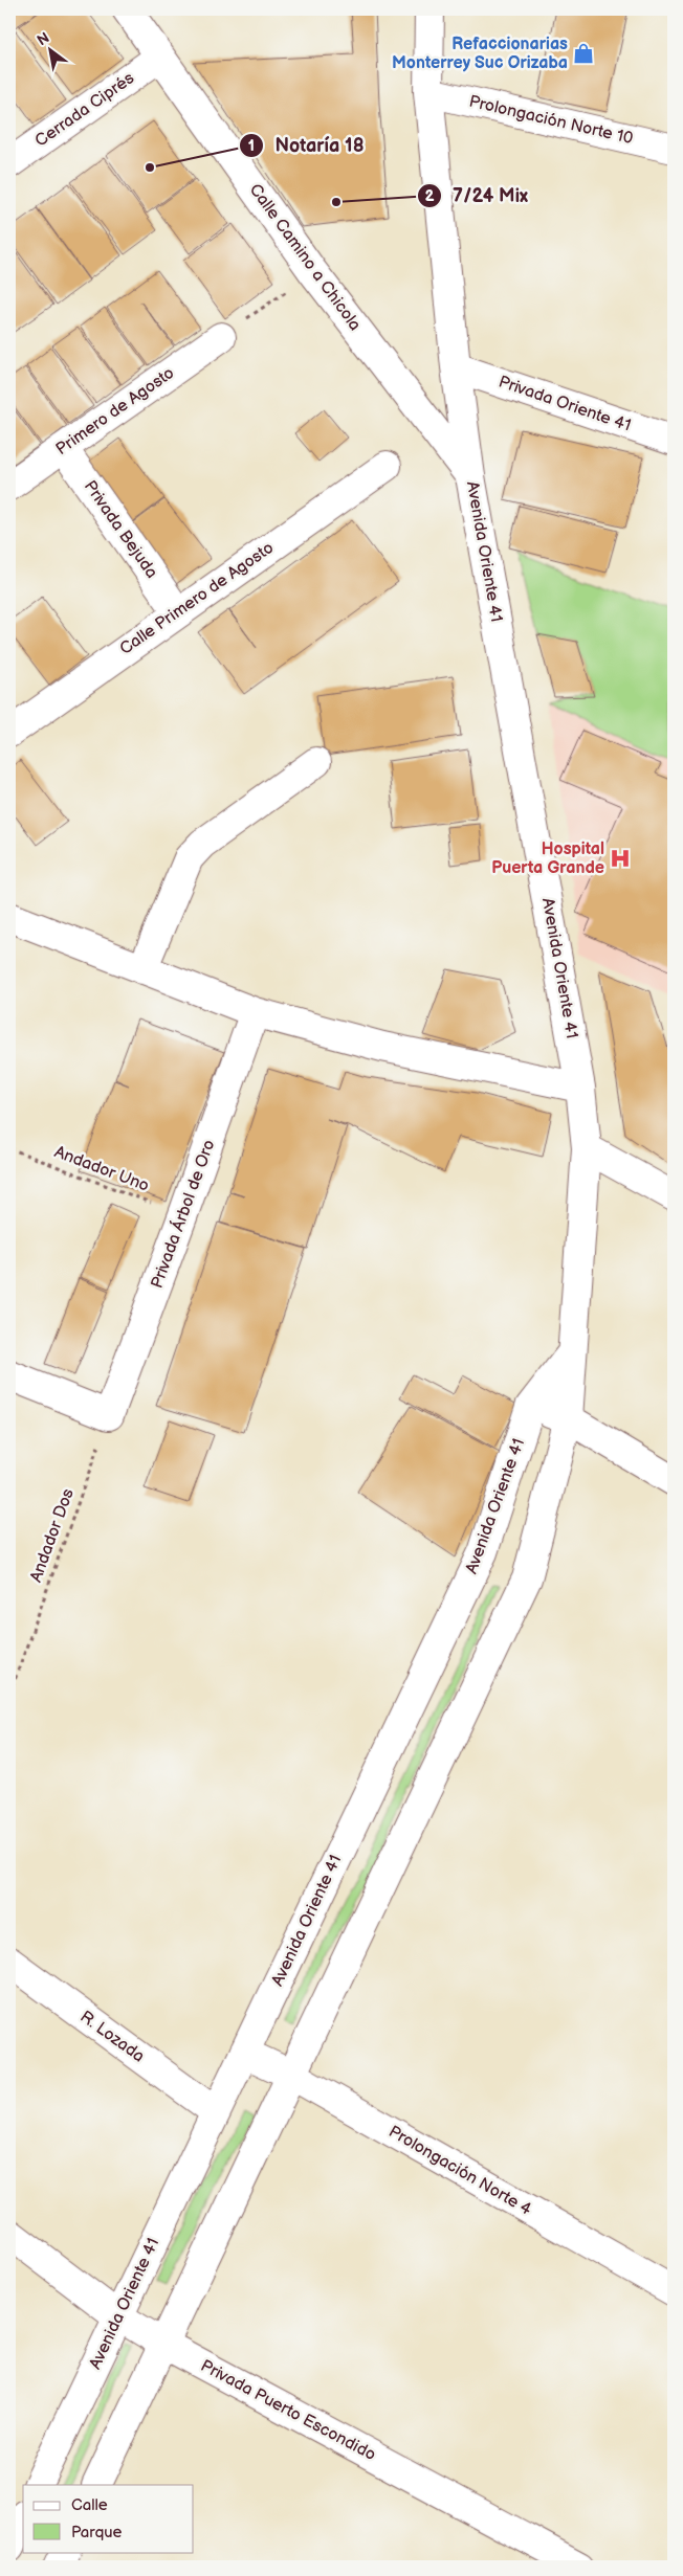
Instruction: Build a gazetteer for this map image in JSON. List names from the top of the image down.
{
  "streets": {
    "street": [
      "Cerrada Ciprés",
      "Prolongación Norte 10",
      "Calle Camino a Chicola",
      "Privada Oriente 41",
      "Primero de Agosto",
      "Privada Bejuda",
      "Avenida Oriente 41",
      "Calle Primero de Agosto",
      "Privada Árbol de Oro",
      "R. Lozada",
      "Prolongación Norte 4",
      "Privada Puerto Escondido"
    ],
    "path": ["Andador Uno", "Andador Dos"]
  },
  "crossings": [
    ["Cerrada Ciprés", "Calle Camino a Chicola"],
    ["Prolongación Norte 10", "Avenida Oriente 41"],
    ["Calle Camino a Chicola", "Avenida Oriente 41"],
    ["Privada Oriente 41", "Avenida Oriente 41"],
    ["Primero de Agosto", "Privada Bejuda"],
    ["Privada Bejuda", "Calle Primero de Agosto"],
    ["Avenida Oriente 41", "R. Lozada"],
    ["Avenida Oriente 41", "Prolongación Norte 4"],
    ["Avenida Oriente 41", "Privada Puerto Escondido"],
    ["Andador Uno", "Privada Árbol de Oro"],
    ["Privada Árbol de Oro", "Andador Dos"]
  ],
  "places": {
    "shop": ["Refaccionarias Monterrey Suc Orizaba"],
    "other": ["Notaría 18", "7/24 Mix"],
    "hospital": ["Hospital Puerta Grande"]
  },
  "legend": ["Calle", "Parque"],
  "north": "top left"
}
